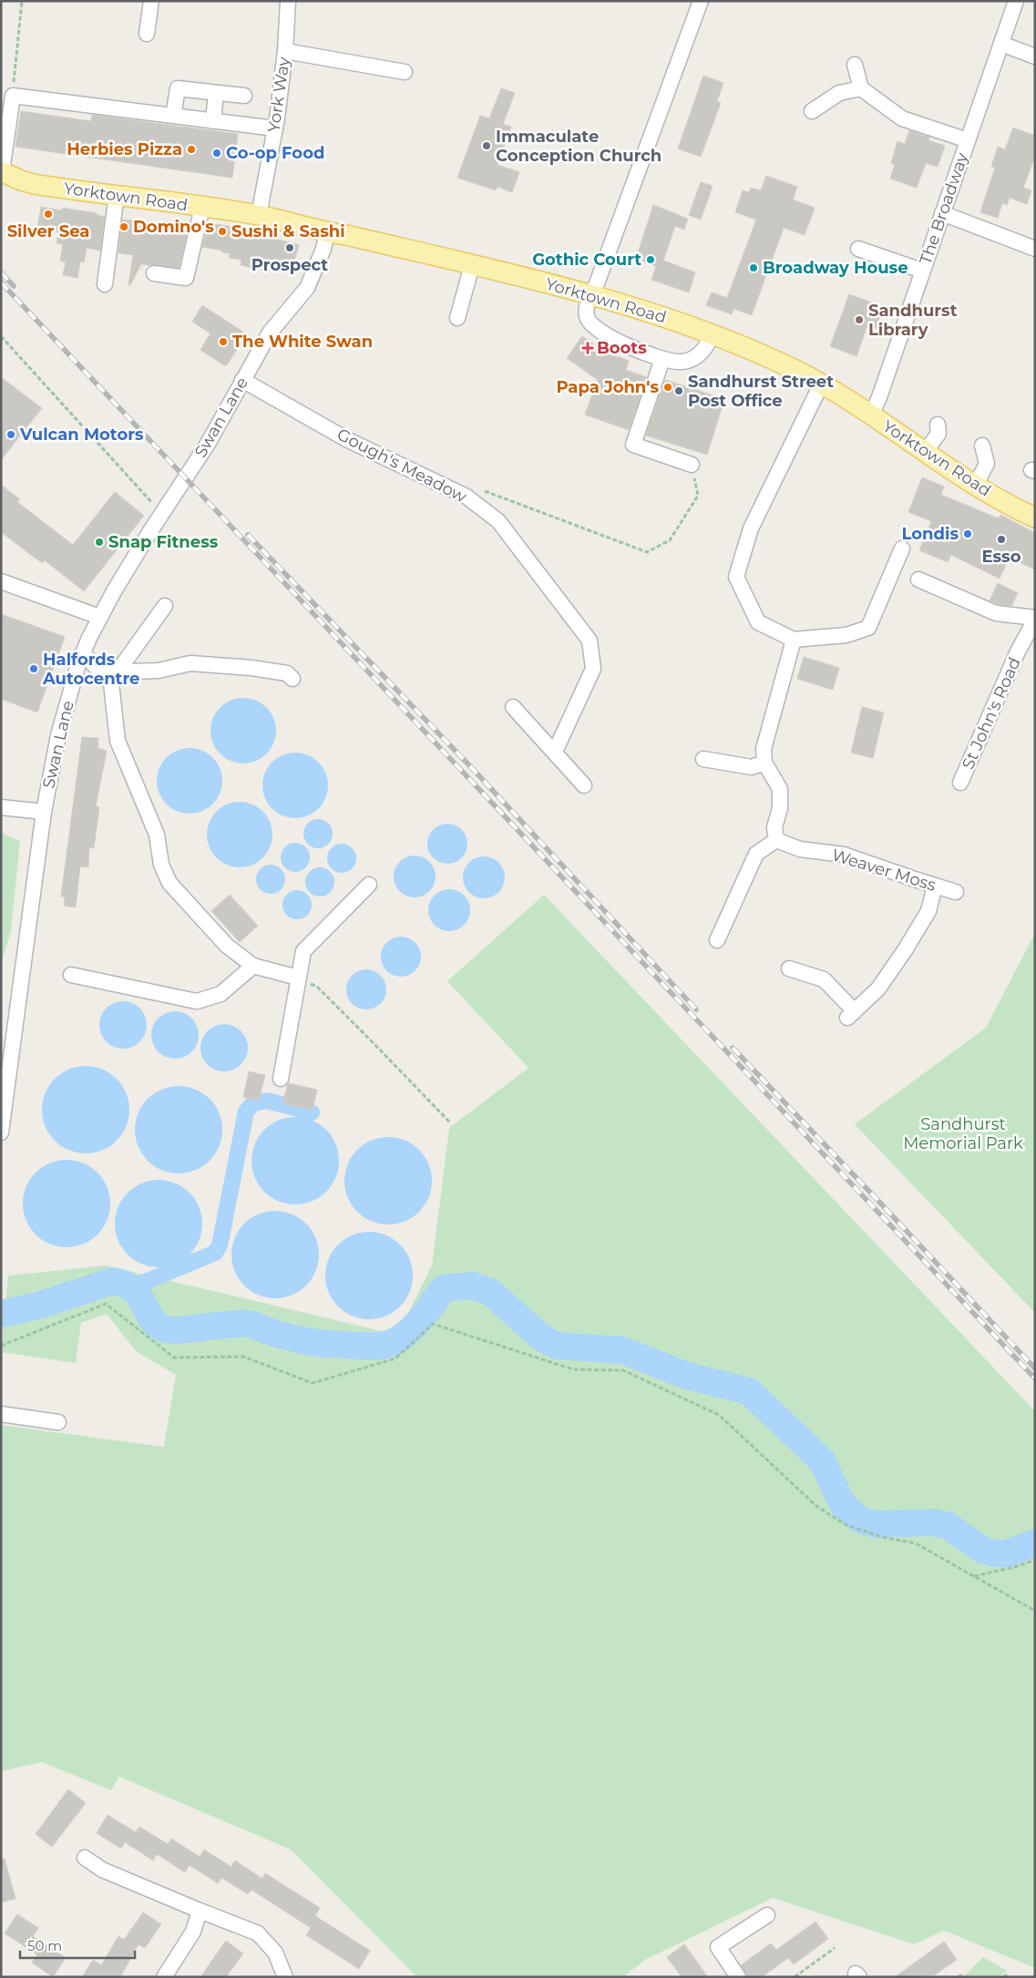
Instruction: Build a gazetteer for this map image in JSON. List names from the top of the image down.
{
  "streets": {
    "main road": ["Yorktown Road"],
    "street": [
      "York Way",
      "The Broadway",
      "Swan Lane",
      "Gough's Meadow",
      "St John's Road",
      "Weaver Moss"
    ]
  },
  "crossings": [
    ["York Way", "Yorktown Road"],
    ["Yorktown Road", "The Broadway"],
    ["Yorktown Road", "Swan Lane"],
    ["Swan Lane", "Gough's Meadow"]
  ],
  "parks": ["Sandhurst Memorial Park"],
  "places": {
    "other": [
      "Immaculate Conception Church",
      "Herbies Pizza",
      "Co-op Food",
      "Silver Sea",
      "Domino's",
      "Sushi & Sashi",
      "Prospect",
      "Gothic Court",
      "Broadway House",
      "Sandhurst Library",
      "The White Swan",
      "Papa John's",
      "Sandhurst Street Post Office",
      "Vulcan Motors",
      "Londis",
      "Esso",
      "Snap Fitness",
      "Halfords Autocentre"
    ],
    "health": ["Boots"]
  },
  "scale_bar": "50 m"
}
